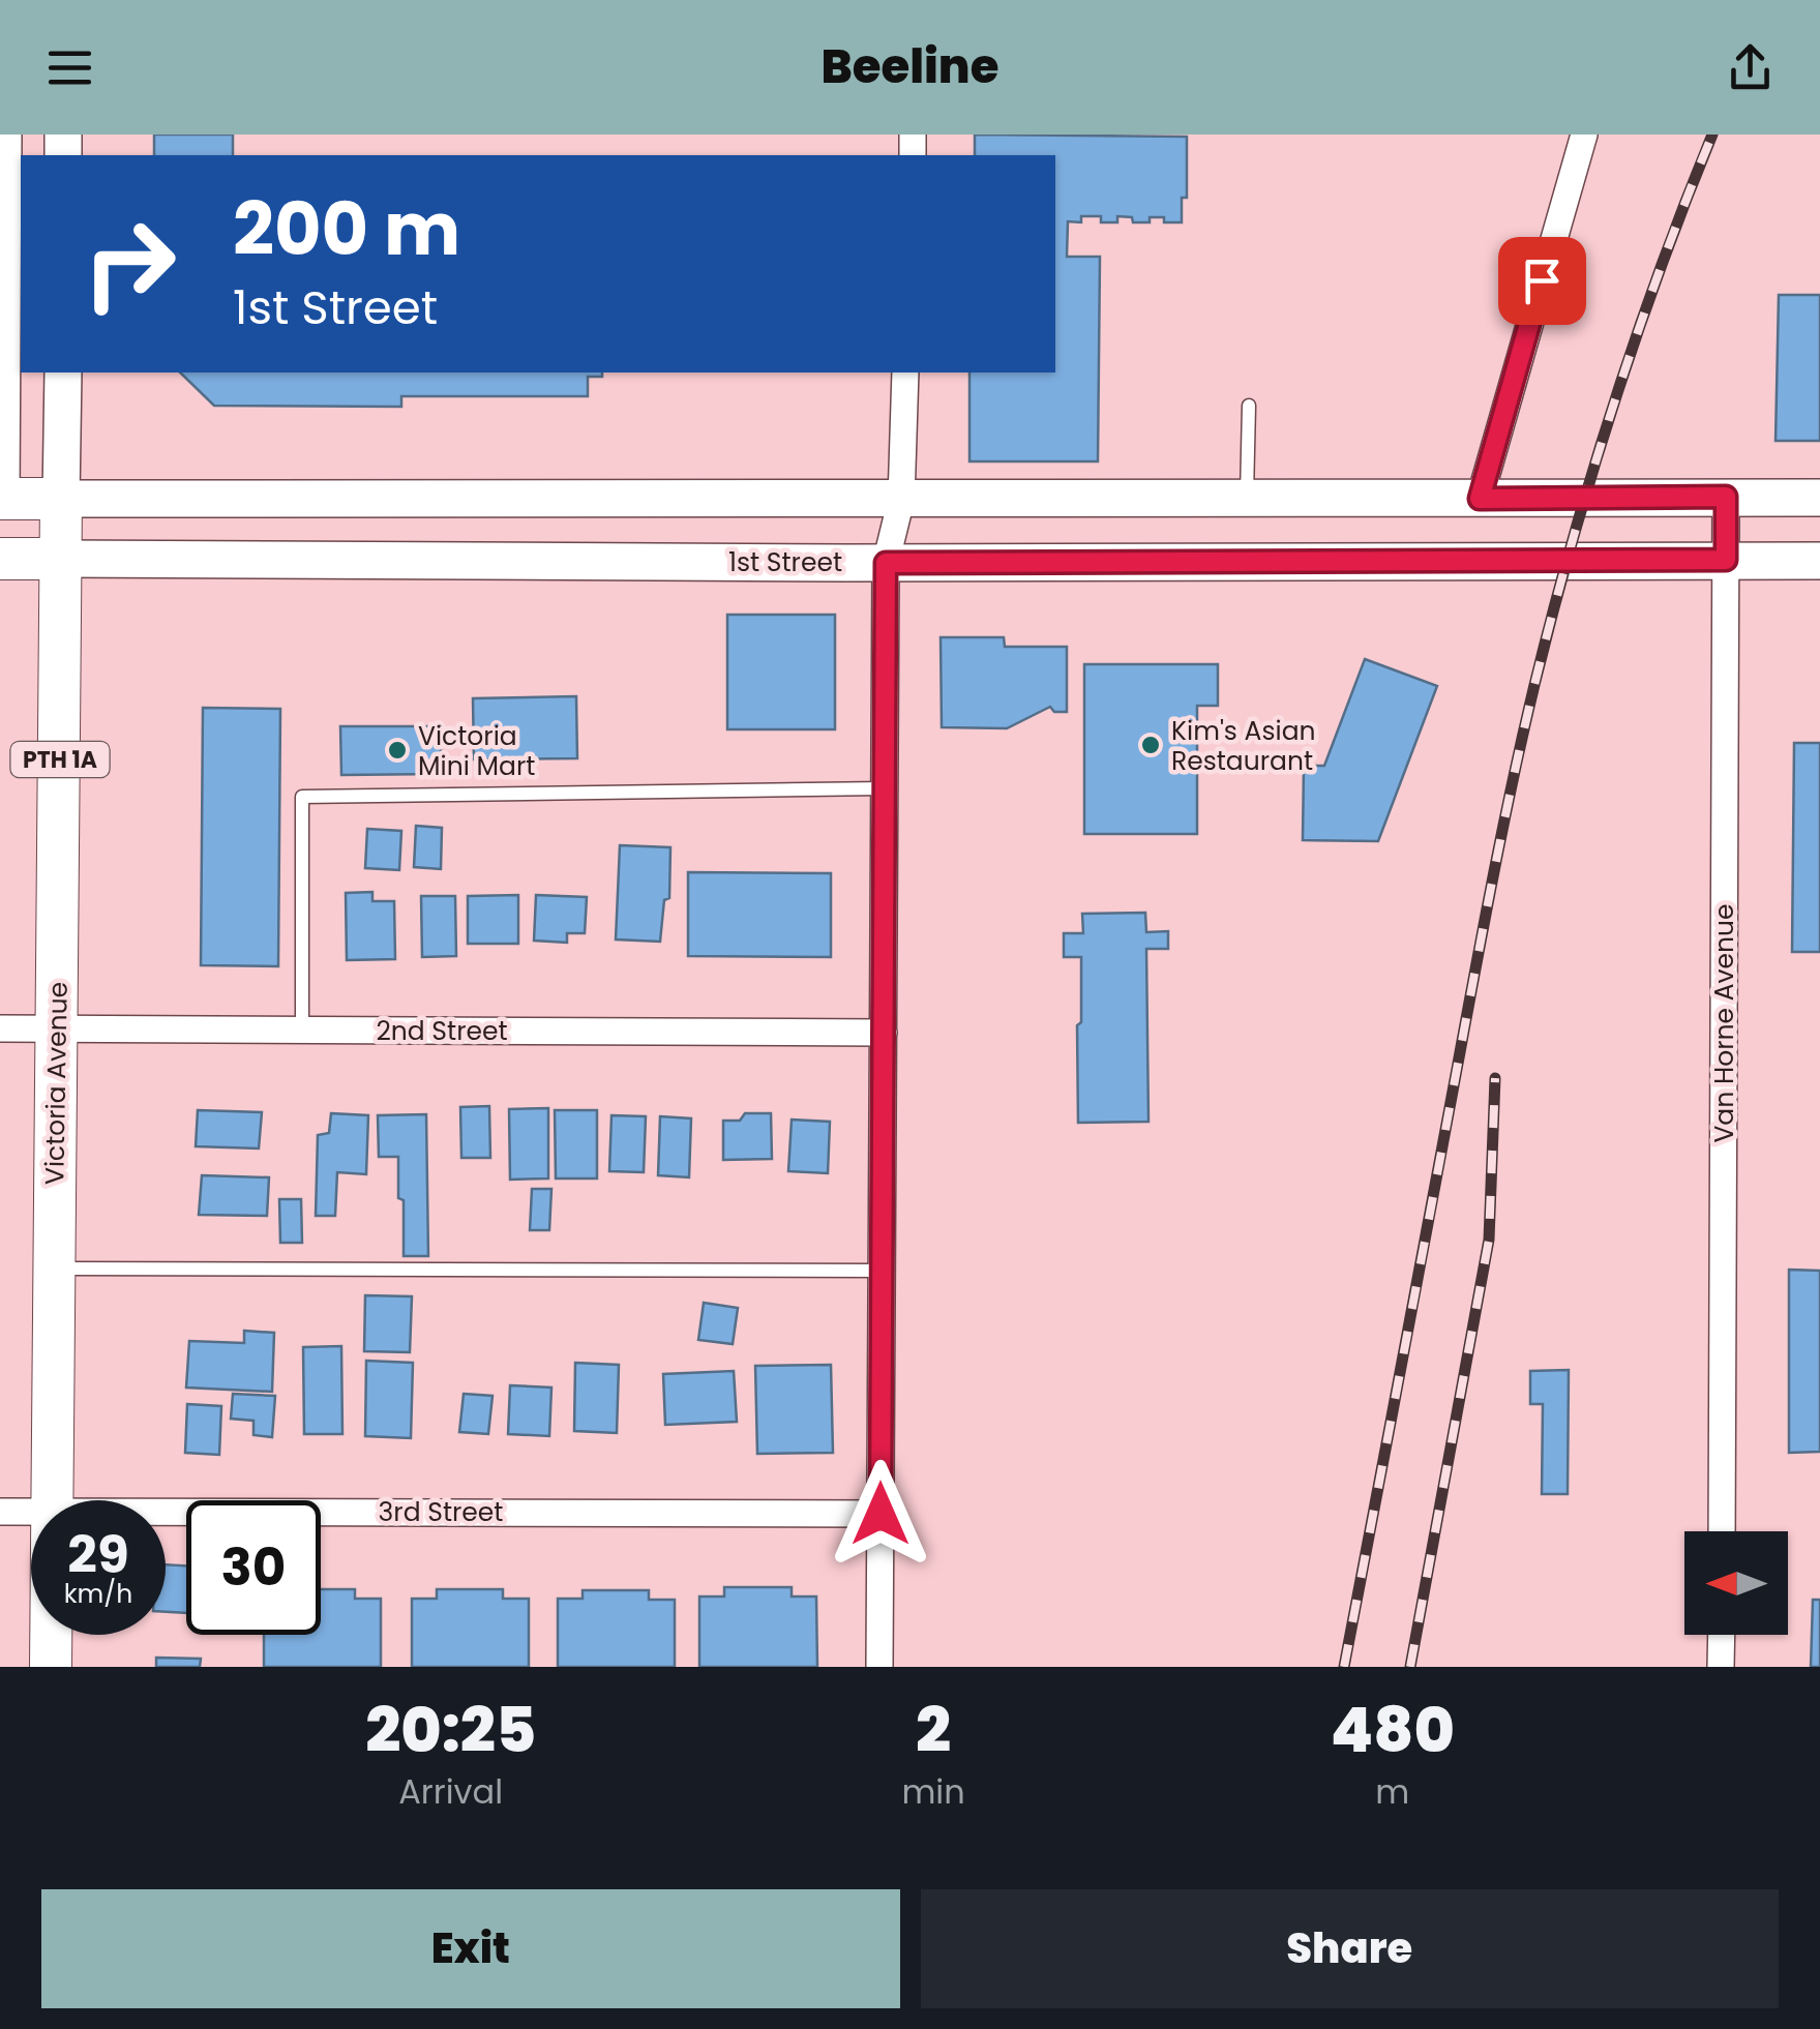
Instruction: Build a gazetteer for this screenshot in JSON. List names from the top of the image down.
{
  "streets": {
    "main road": ["1st Street", "PTH 1A", "Victoria Avenue"],
    "street": ["Van Horne Avenue", "2nd Street", "3rd Street"]
  },
  "crossings": [
    ["1st Street", "Van Horne Avenue"],
    ["1st Street", "Victoria Avenue"],
    ["2nd Street", "Victoria Avenue"]
  ],
  "places": ["Kim's Asian Restaurant", "Victoria Mini Mart"],
  "north": "left",
  "page": {
    "header": "Beeline",
    "turn": ["200 m", "1st Street"],
    "speed": "29 km/h",
    "limit": "30",
    "eta": [
      "20:25",
      "Arrival",
      "2",
      "min",
      "480",
      "m"
    ],
    "buttons": ["Exit", "Share"]
  }
}
